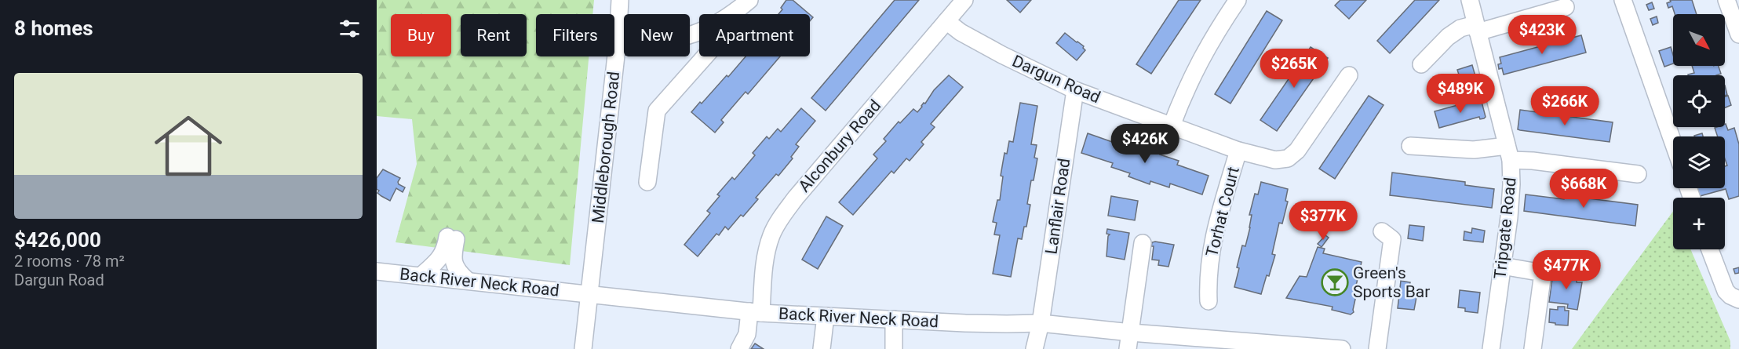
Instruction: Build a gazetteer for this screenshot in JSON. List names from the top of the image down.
{
  "streets": {
    "street": [
      "Dargun Road",
      "Alconbury Road",
      "Middleborough Road",
      "Lanflair Road",
      "Torhat Court",
      "Tripgate Road",
      "Back River Neck Road"
    ]
  },
  "crossings": [
    ["Dargun Road", "Alconbury Road"],
    ["Dargun Road", "Lanflair Road"],
    ["Dargun Road", "Torhat Court"],
    ["Alconbury Road", "Back River Neck Road"],
    ["Middleborough Road", "Back River Neck Road"],
    ["Lanflair Road", "Back River Neck Road"]
  ],
  "places": {
    "bar": ["Green's Sports Bar"]
  },
  "north": "bottom right",
  "page": {
    "heading": "8 homes",
    "map_buttons": "+",
    "chip": [
      "Buy",
      "Rent",
      "Filters",
      "New",
      "Apartment"
    ],
    "price": [
      "$423K",
      "$265K",
      "$489K",
      "$266K",
      "$426K",
      "$668K",
      "$377K",
      "$477K"
    ],
    "list": [
      {
        "name": "$426,000",
        "note": "2 rooms · 78 m² · Dargun Road"
      }
    ]
  }
}
